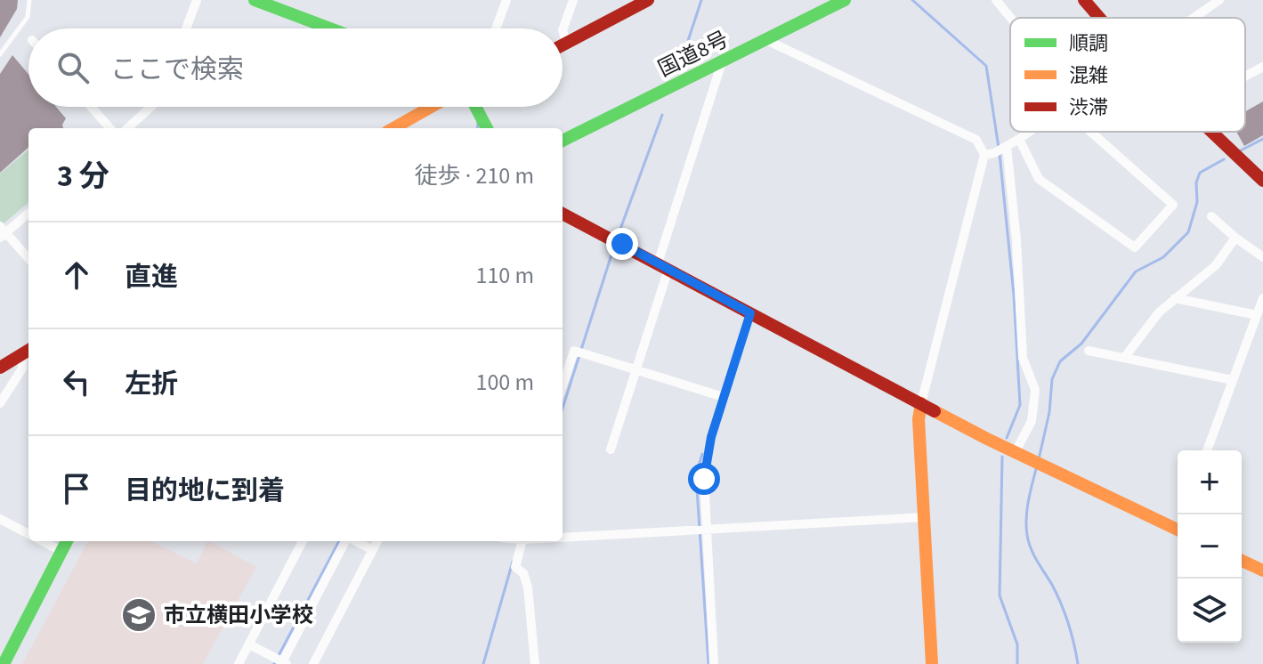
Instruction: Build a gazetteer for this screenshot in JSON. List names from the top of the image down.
{
  "streets": {
    "main road": ["国道8号"]
  },
  "places": {
    "school or university": ["市立横田小学校"]
  },
  "legend": ["順調", "混雑", "渋滞"],
  "page": {
    "search": "ここで検索",
    "heading": ["3 分", "徒歩 · 210 m"],
    "list": [
      ["直進", "110 m"],
      ["左折", "100 m"],
      "目的地に到着"
    ],
    "map_buttons": ["+", "−"]
  }
}
